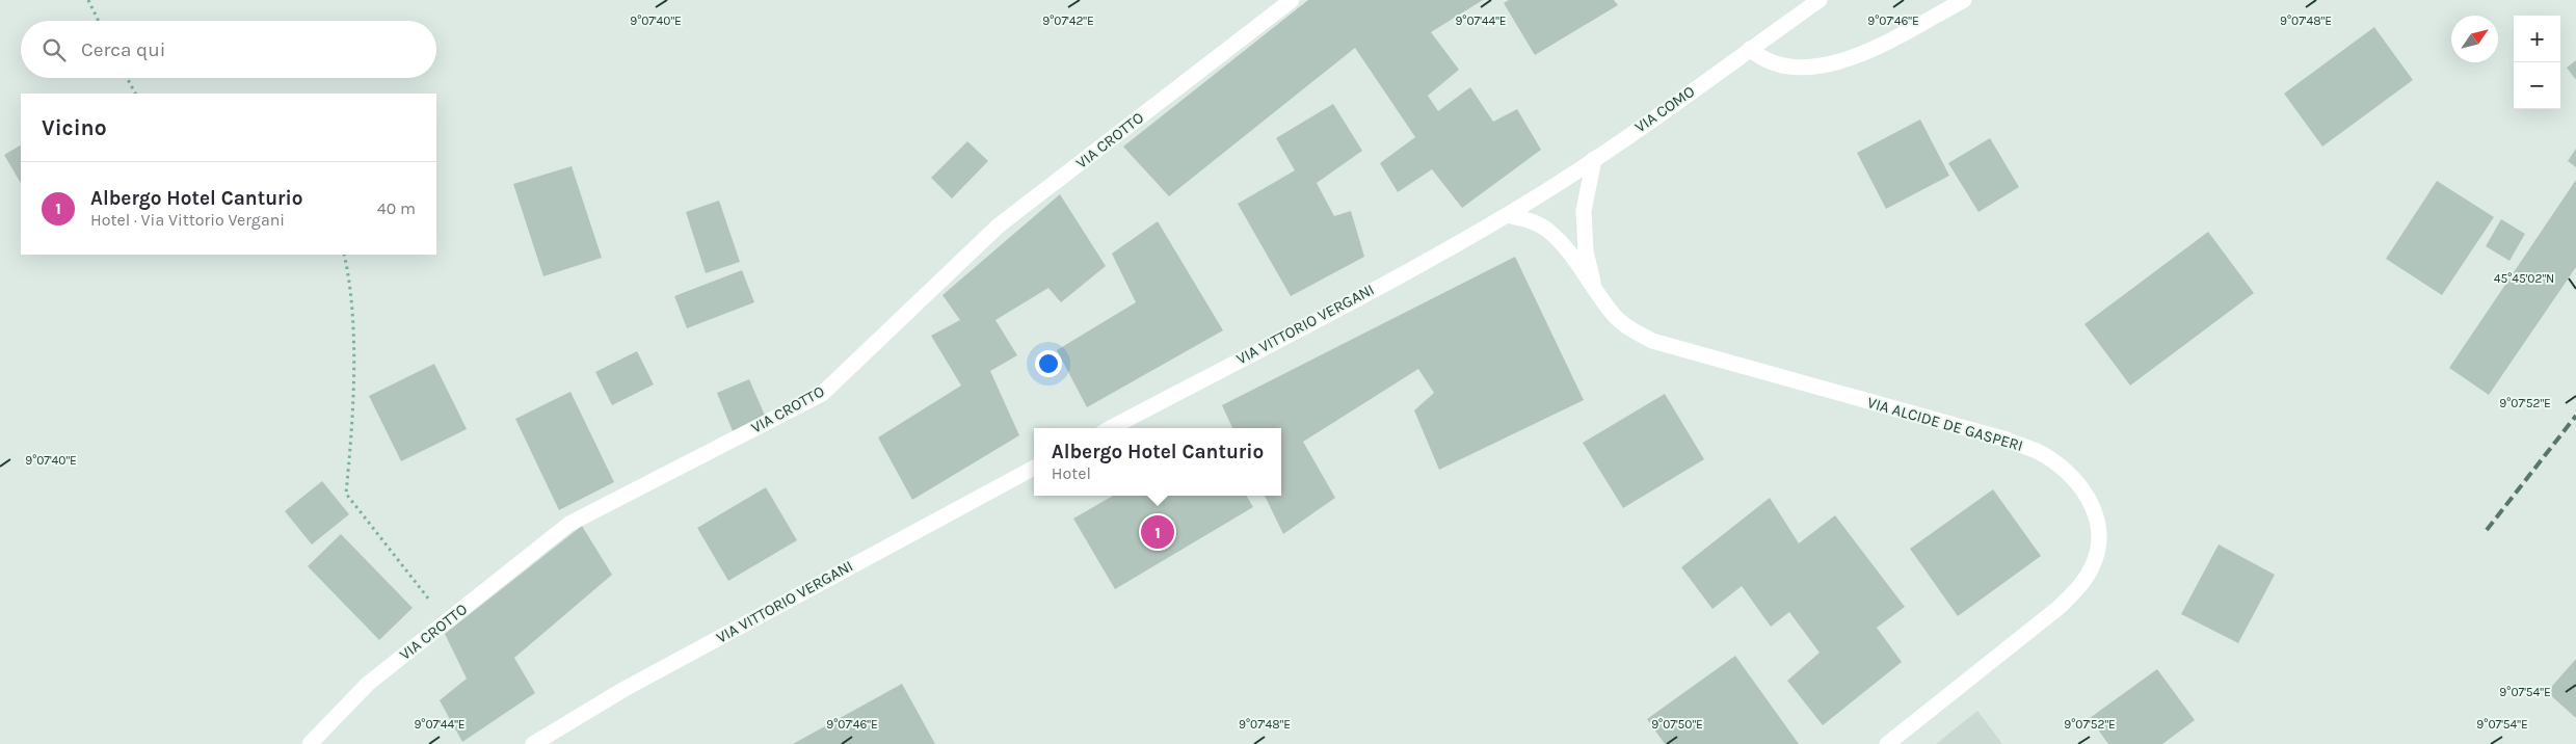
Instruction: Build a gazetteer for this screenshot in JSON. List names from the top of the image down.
{
  "streets": {
    "street": [
      "VIA COMO",
      "VIA CROTTO",
      "VIA VITTORIO VERGANI",
      "VIA ALCIDE DE GASPERI"
    ]
  },
  "crossings": [
    ["VIA COMO", "VIA VITTORIO VERGANI"],
    ["VIA COMO", "VIA ALCIDE DE GASPERI"],
    ["VIA VITTORIO VERGANI", "VIA ALCIDE DE GASPERI"]
  ],
  "north": "top right",
  "page": {
    "map_buttons": ["+", "−"],
    "search": "Cerca qui",
    "heading": "Vicino",
    "list": [
      {
        "mark": "1",
        "name": "Albergo Hotel Canturio",
        "note": "Hotel · Via Vittorio Vergani",
        "value": "40 m"
      }
    ],
    "popup": ["Albergo Hotel Canturio", "Hotel"],
    "pins": "1"
  },
  "coordinates": [
    "9°07'48\"E",
    "9°07'40\"E",
    "9°07'42\"E",
    "9°07'44\"E",
    "9°07'46\"E",
    "45°45'02\"N",
    "9°07'52\"E",
    "9°07'54\"E",
    "9°07'50\"E"
  ]
}
